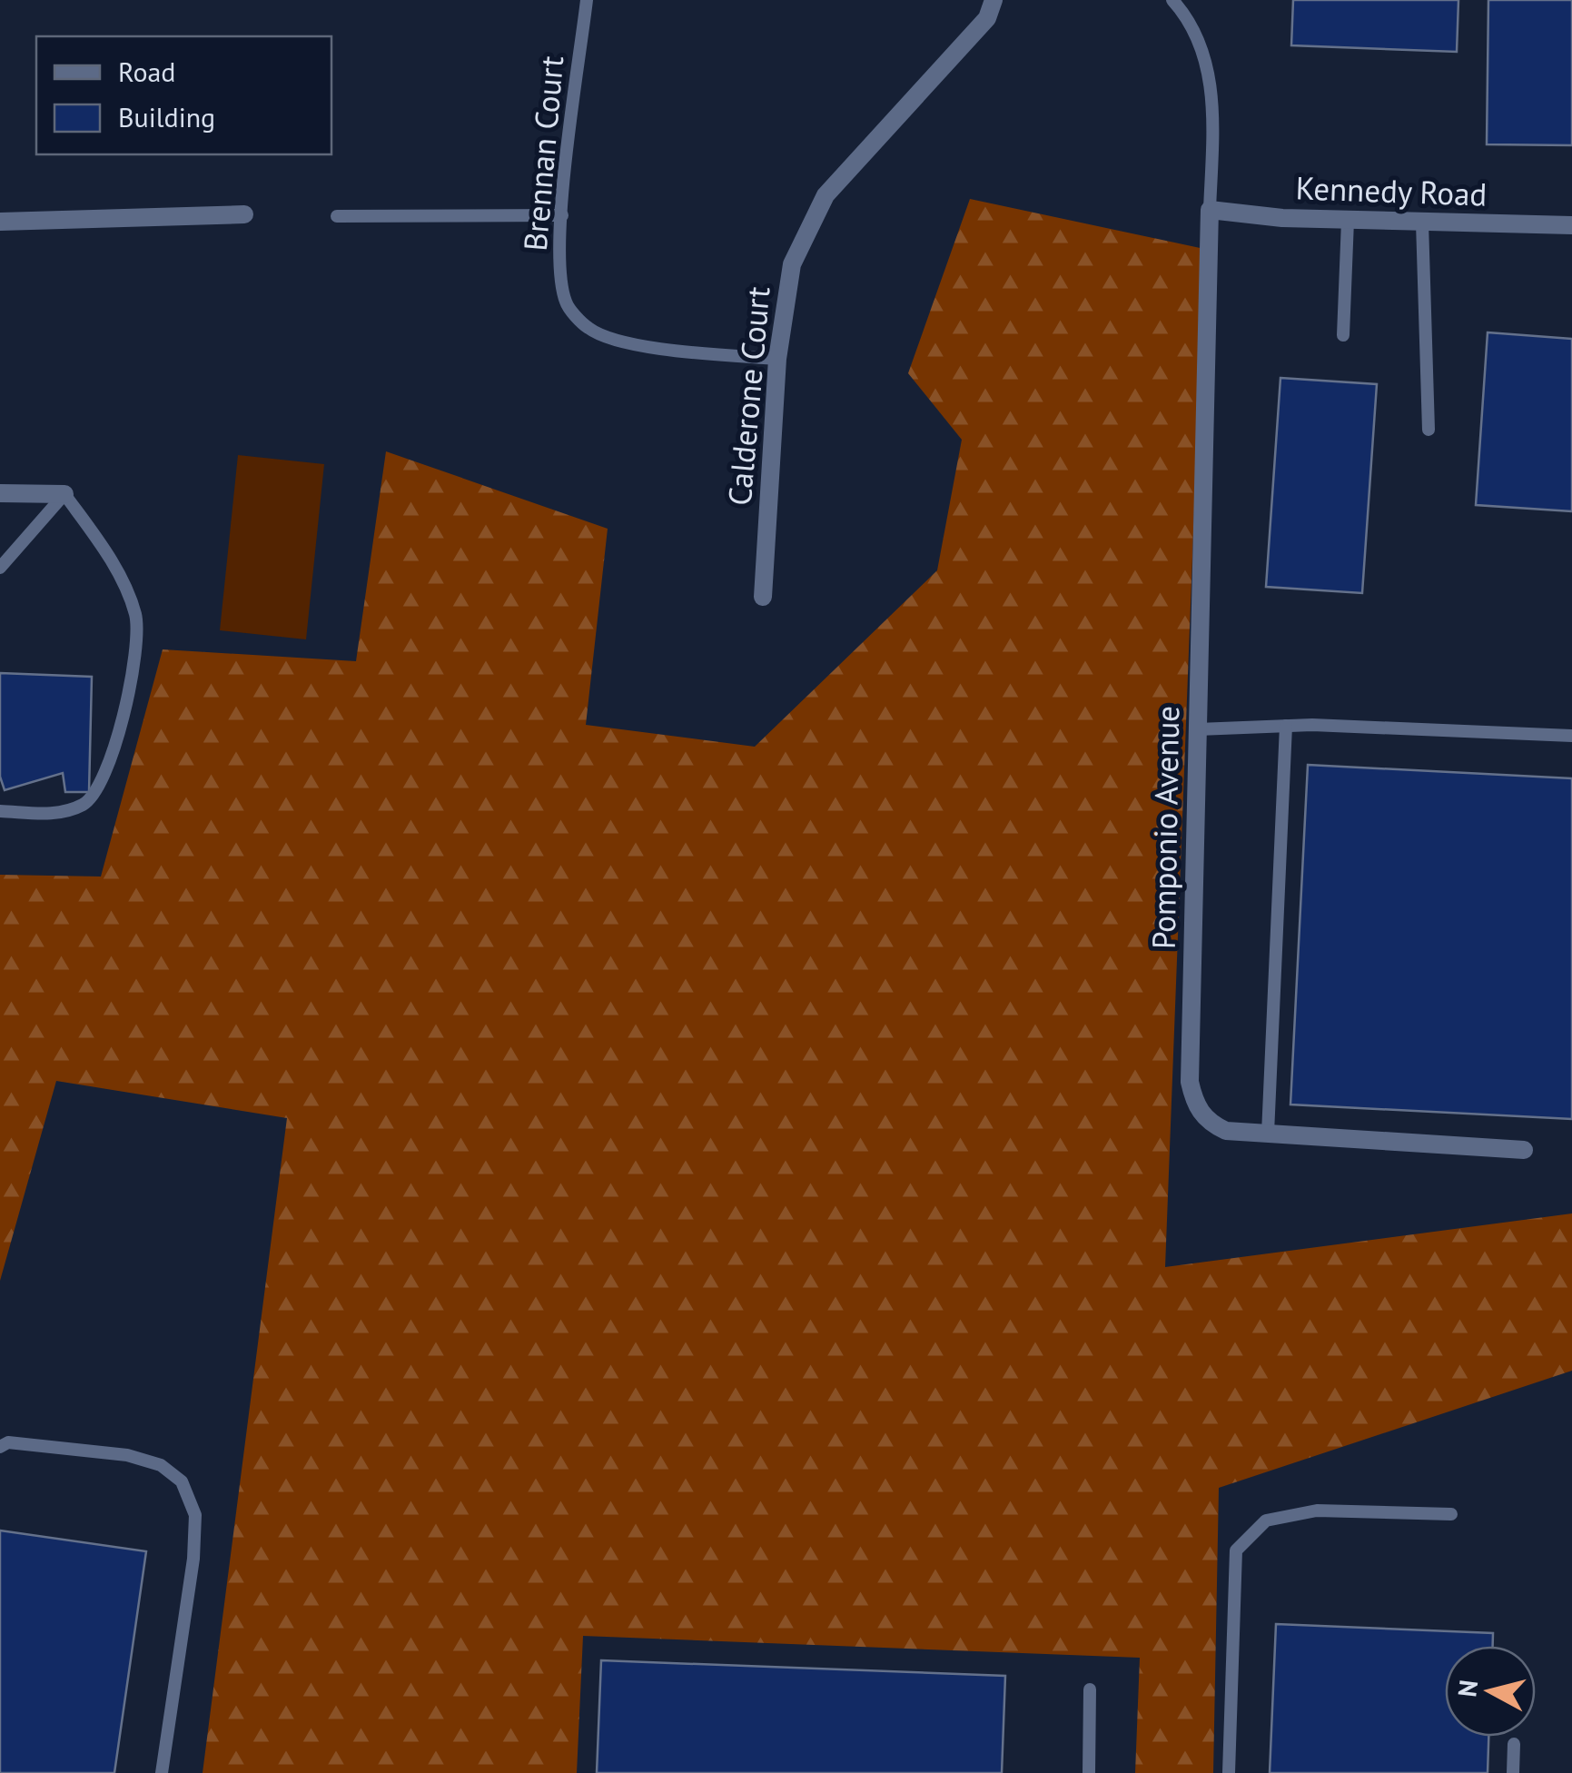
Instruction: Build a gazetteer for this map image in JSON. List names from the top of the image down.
{
  "streets": {
    "street": ["Kennedy Road", "Calderone Court", "Pomponio Avenue"],
    "lane": ["Brennan Court"]
  },
  "crossings": [
    ["Brennan Court", "Calderone Court"],
    ["Kennedy Road", "Pomponio Avenue"]
  ],
  "legend": ["Road", "Building"],
  "north": "left"
}
